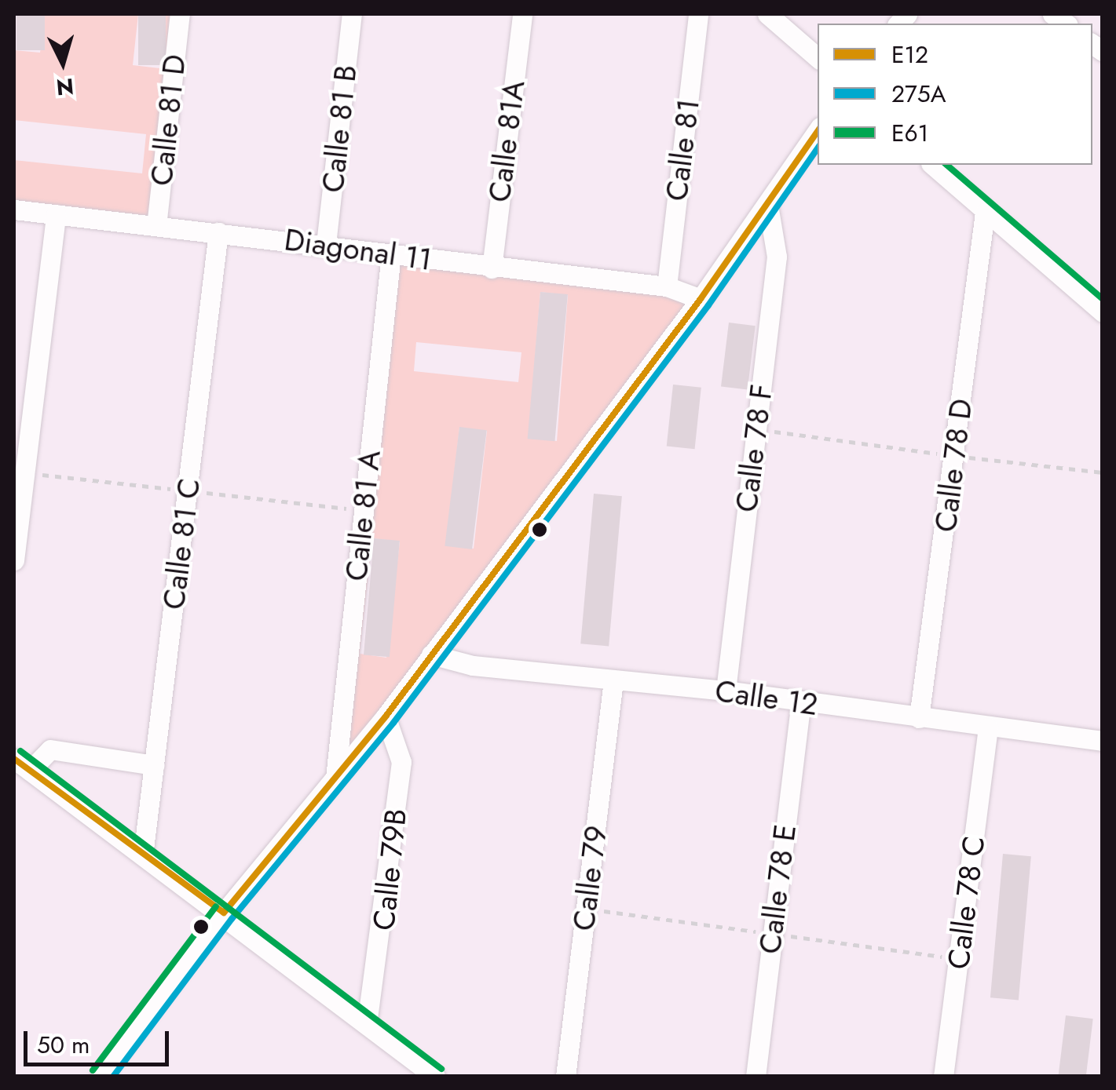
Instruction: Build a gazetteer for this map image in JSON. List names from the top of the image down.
{
  "streets": {
    "street": [
      "Calle 81 D",
      "Calle 81 B",
      "Calle 81A",
      "Calle 81",
      "Diagonal 11",
      "Calle 78 F",
      "Calle 78 D",
      "Calle 81 A",
      "Calle 81 C",
      "Calle 12",
      "Calle 79B",
      "Calle 79",
      "Calle 78 E",
      "Calle 78 C"
    ]
  },
  "crossings": [
    ["Calle 81 D", "Diagonal 11"],
    ["Calle 81 B", "Diagonal 11"],
    ["Calle 81A", "Diagonal 11"],
    ["Calle 81", "Diagonal 11"],
    ["Diagonal 11", "Calle 81 A"],
    ["Diagonal 11", "Calle 81 C"],
    ["Calle 78 F", "Calle 12"],
    ["Calle 78 D", "Calle 12"],
    ["Calle 12", "Calle 79"],
    ["Calle 12", "Calle 78 E"],
    ["Calle 12", "Calle 78 C"]
  ],
  "lines": ["transit line E12", "transit line 275A", "transit line E61"],
  "legend": ["E12", "275A", "E61"],
  "scale_bar": "50 m",
  "north": "bottom"
}
